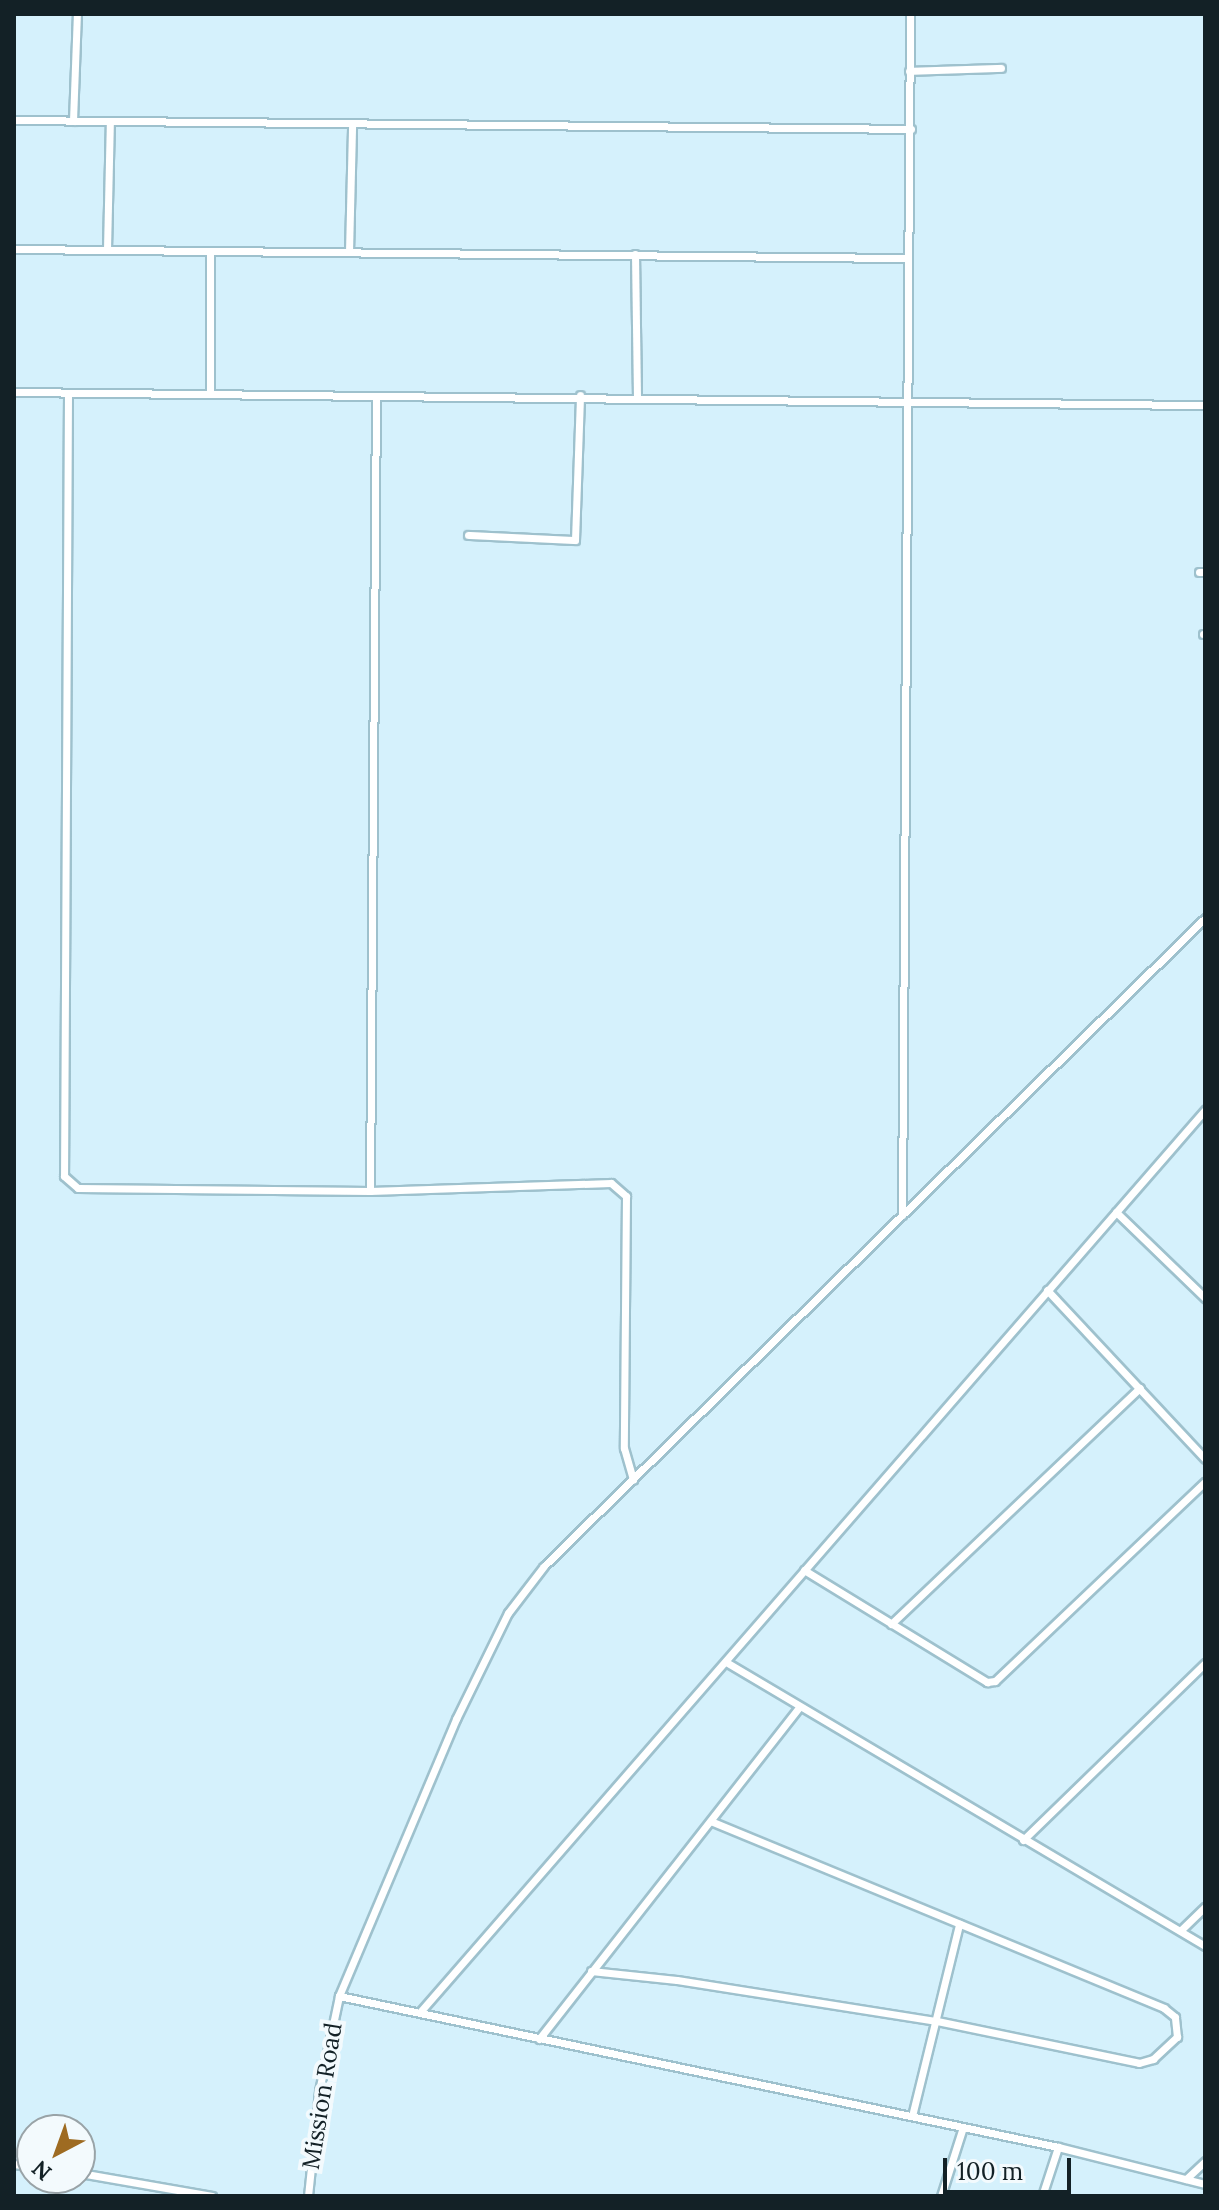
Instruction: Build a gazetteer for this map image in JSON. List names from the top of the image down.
{
  "streets": {
    "street": ["Mission Road"]
  },
  "scale_bar": "100 m",
  "north": "bottom left"
}
